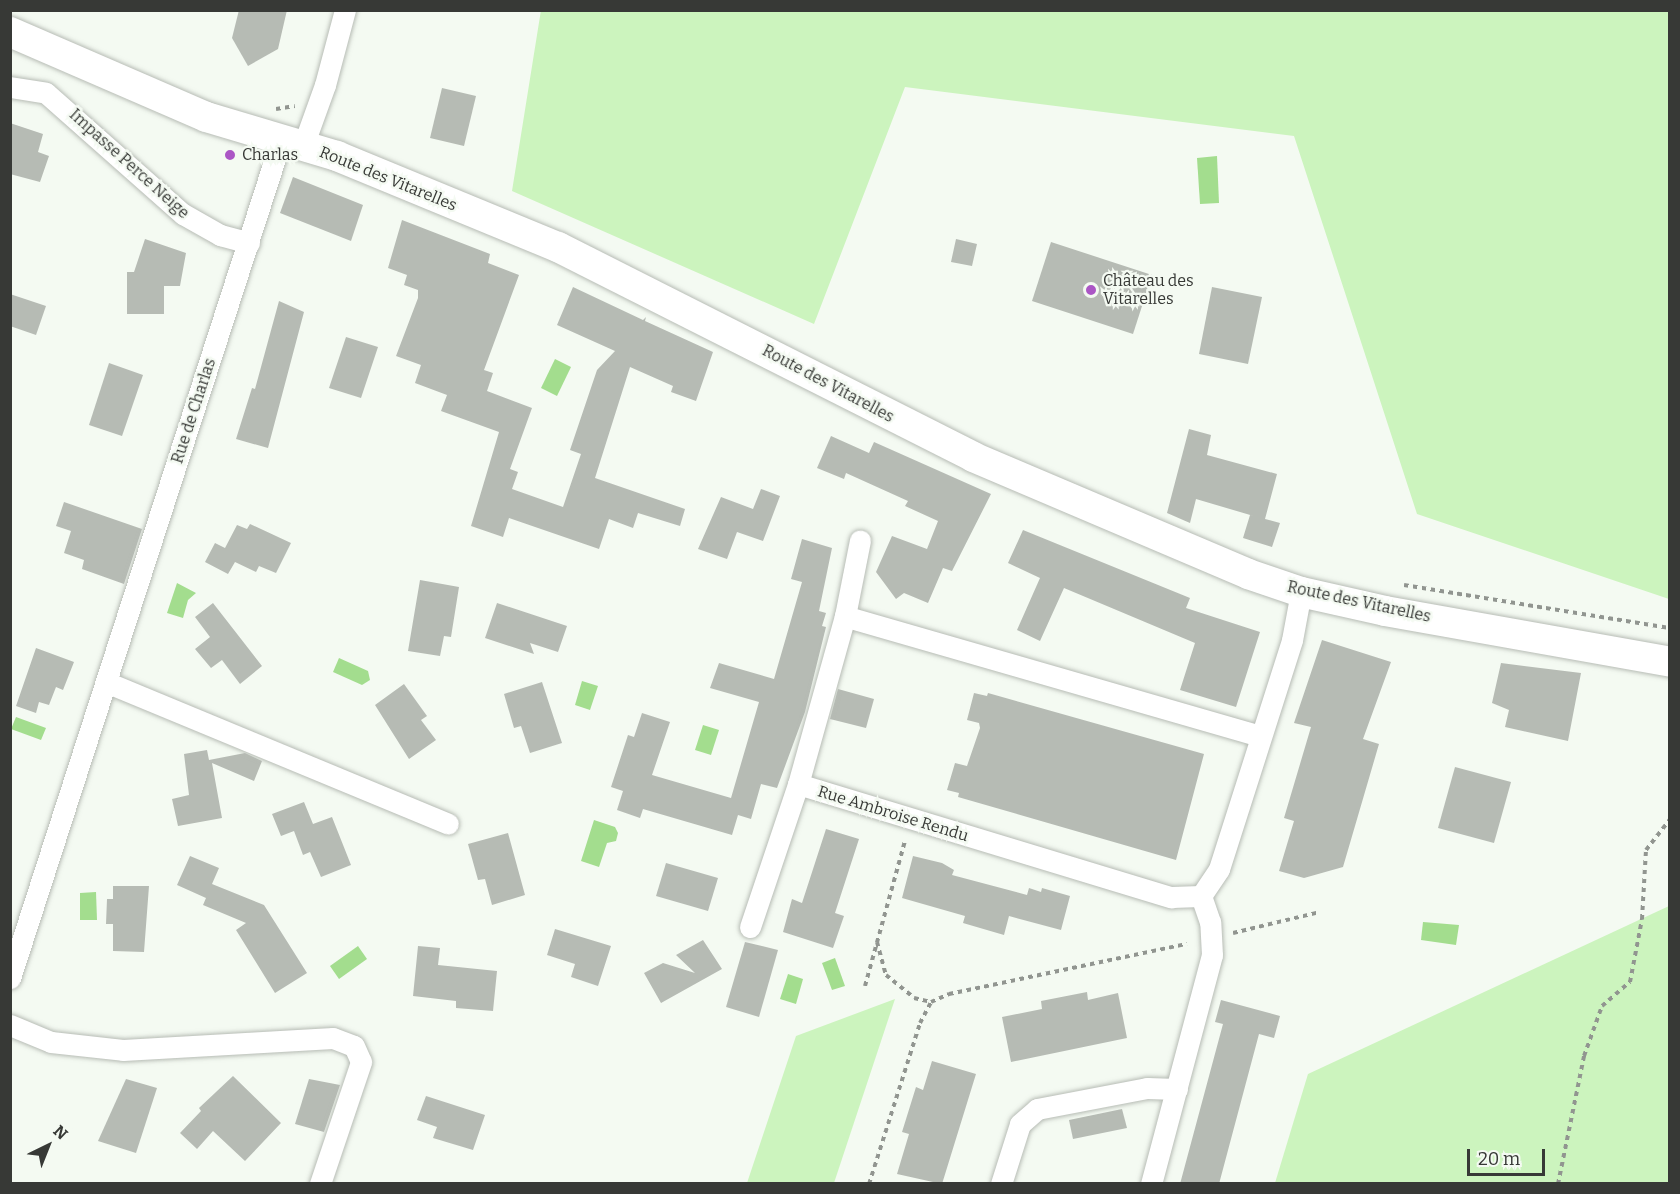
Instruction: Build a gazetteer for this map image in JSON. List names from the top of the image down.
{
  "streets": {
    "main road": ["Route des Vitarelles"],
    "street": ["Impasse Perce Neige", "Rue de Charlas", "Rue Ambroise Rendu"]
  },
  "crossings": [
    ["Impasse Perce Neige", "Rue de Charlas"],
    ["Route des Vitarelles", "Rue de Charlas"]
  ],
  "places": ["Charlas", "Château des Vitarelles"],
  "scale_bar": "20 m",
  "north": "top right"
}
